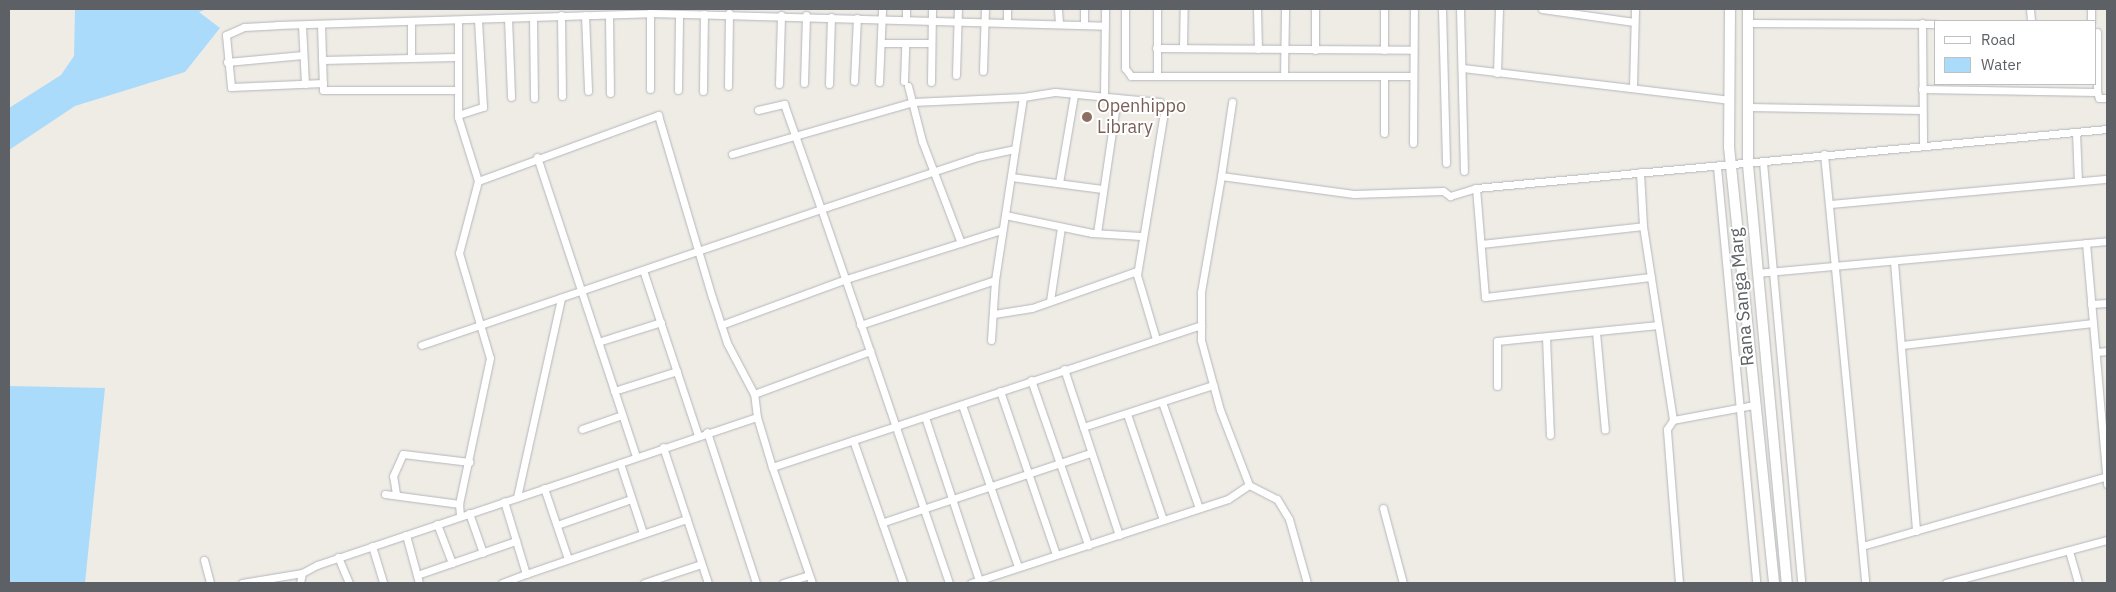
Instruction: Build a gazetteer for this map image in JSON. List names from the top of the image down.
{
  "streets": {
    "main road": ["Rana Sanga Marg"]
  },
  "places": ["Openhippo Library"],
  "legend": ["Road", "Water"]
}
